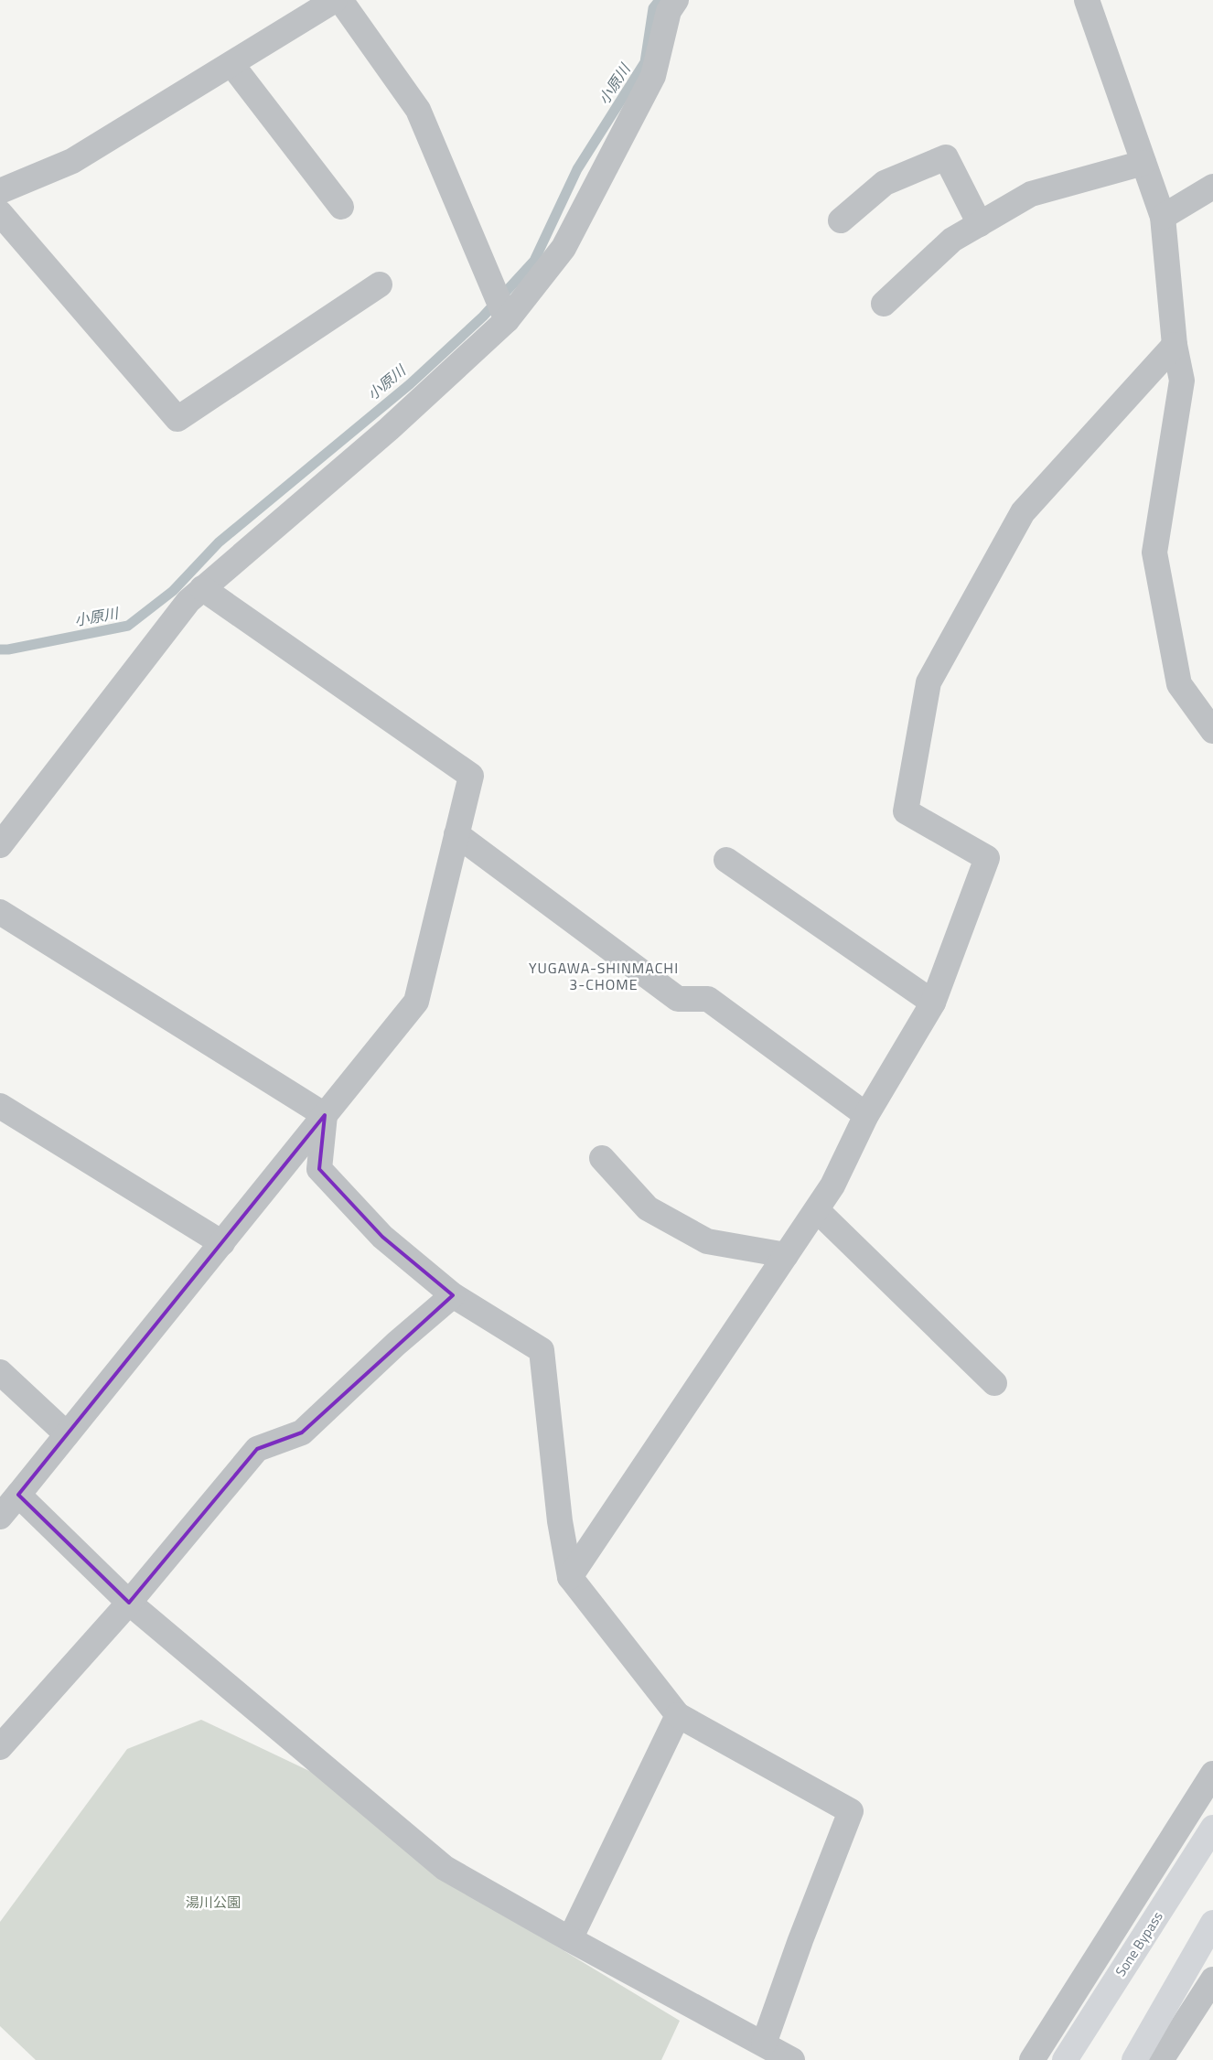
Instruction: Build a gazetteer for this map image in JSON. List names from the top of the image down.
{
  "streets": {
    "highway": ["Sone Bypass"]
  },
  "districts": ["YUGAWA-SHINMACHI 3-CHOME"],
  "water": ["小原川"],
  "parks": ["湯川公園"]
}
